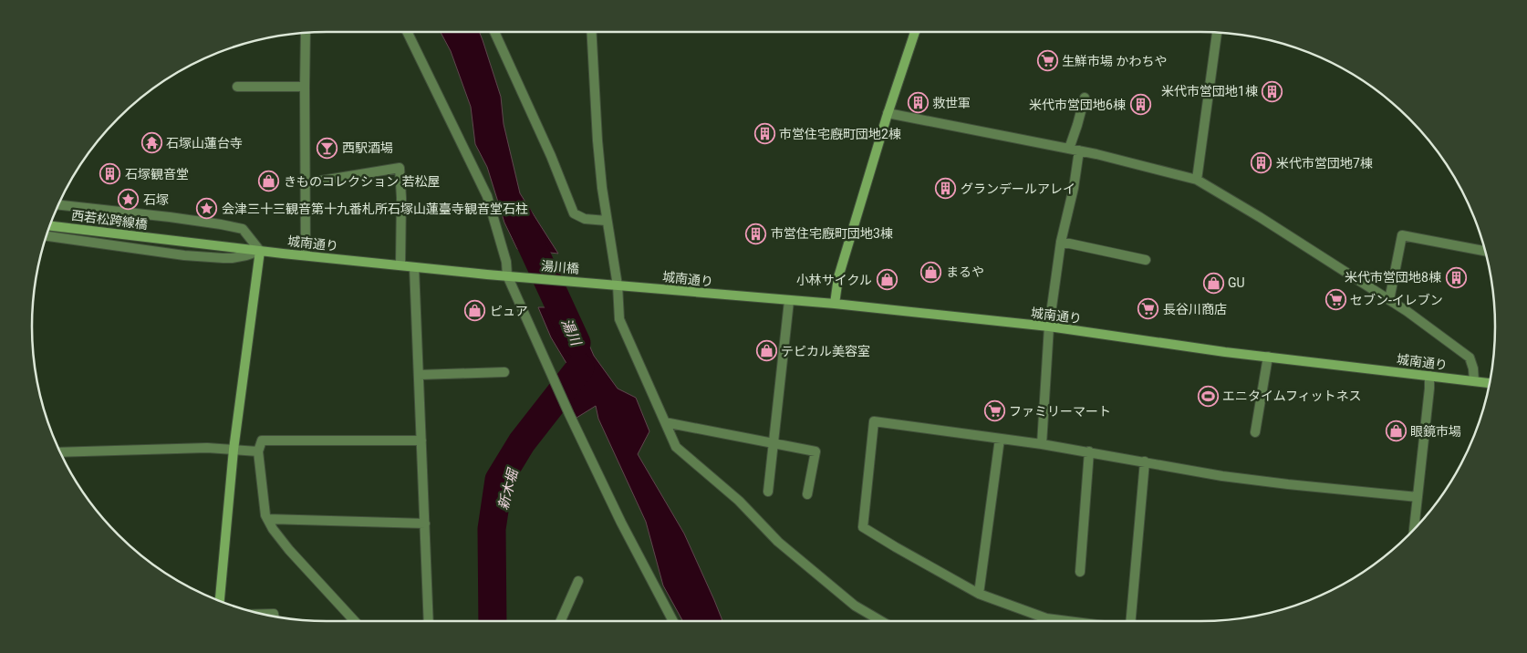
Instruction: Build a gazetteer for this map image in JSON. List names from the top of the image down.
{
  "streets": {
    "main road": ["西若松跨線橋", "城南通り", "湯川橋"]
  },
  "crossings": [
    ["西若松跨線橋", "城南通り"],
    ["城南通り", "湯川橋"]
  ],
  "water": ["湯川", "新木堀"],
  "places": {
    "supermarket": [
      "生鮮市場 かわちや",
      "セブン-イレブン",
      "長谷川商店",
      "ファミリーマート"
    ],
    "building": [
      "米代市営団地1棟",
      "救世軍",
      "米代市営団地6棟",
      "市営住宅廐町団地2棟",
      "米代市営団地7棟",
      "石塚観音堂",
      "グランデールアレイ",
      "市営住宅廐町団地3棟",
      "米代市営団地8棟"
    ],
    "temple": ["石塚山蓮台寺"],
    "bar": ["西駅酒場"],
    "shop": [
      "きものコレクション 若松屋",
      "まるや",
      "小林サイクル",
      "GU",
      "ピュア",
      "テピカル美容室",
      "眼鏡市場"
    ],
    "place": ["石塚", "会津三十三観音第十九番札所石塚山蓮臺寺観音堂石柱"],
    "sports": ["エニタイムフィットネス"]
  }
}
